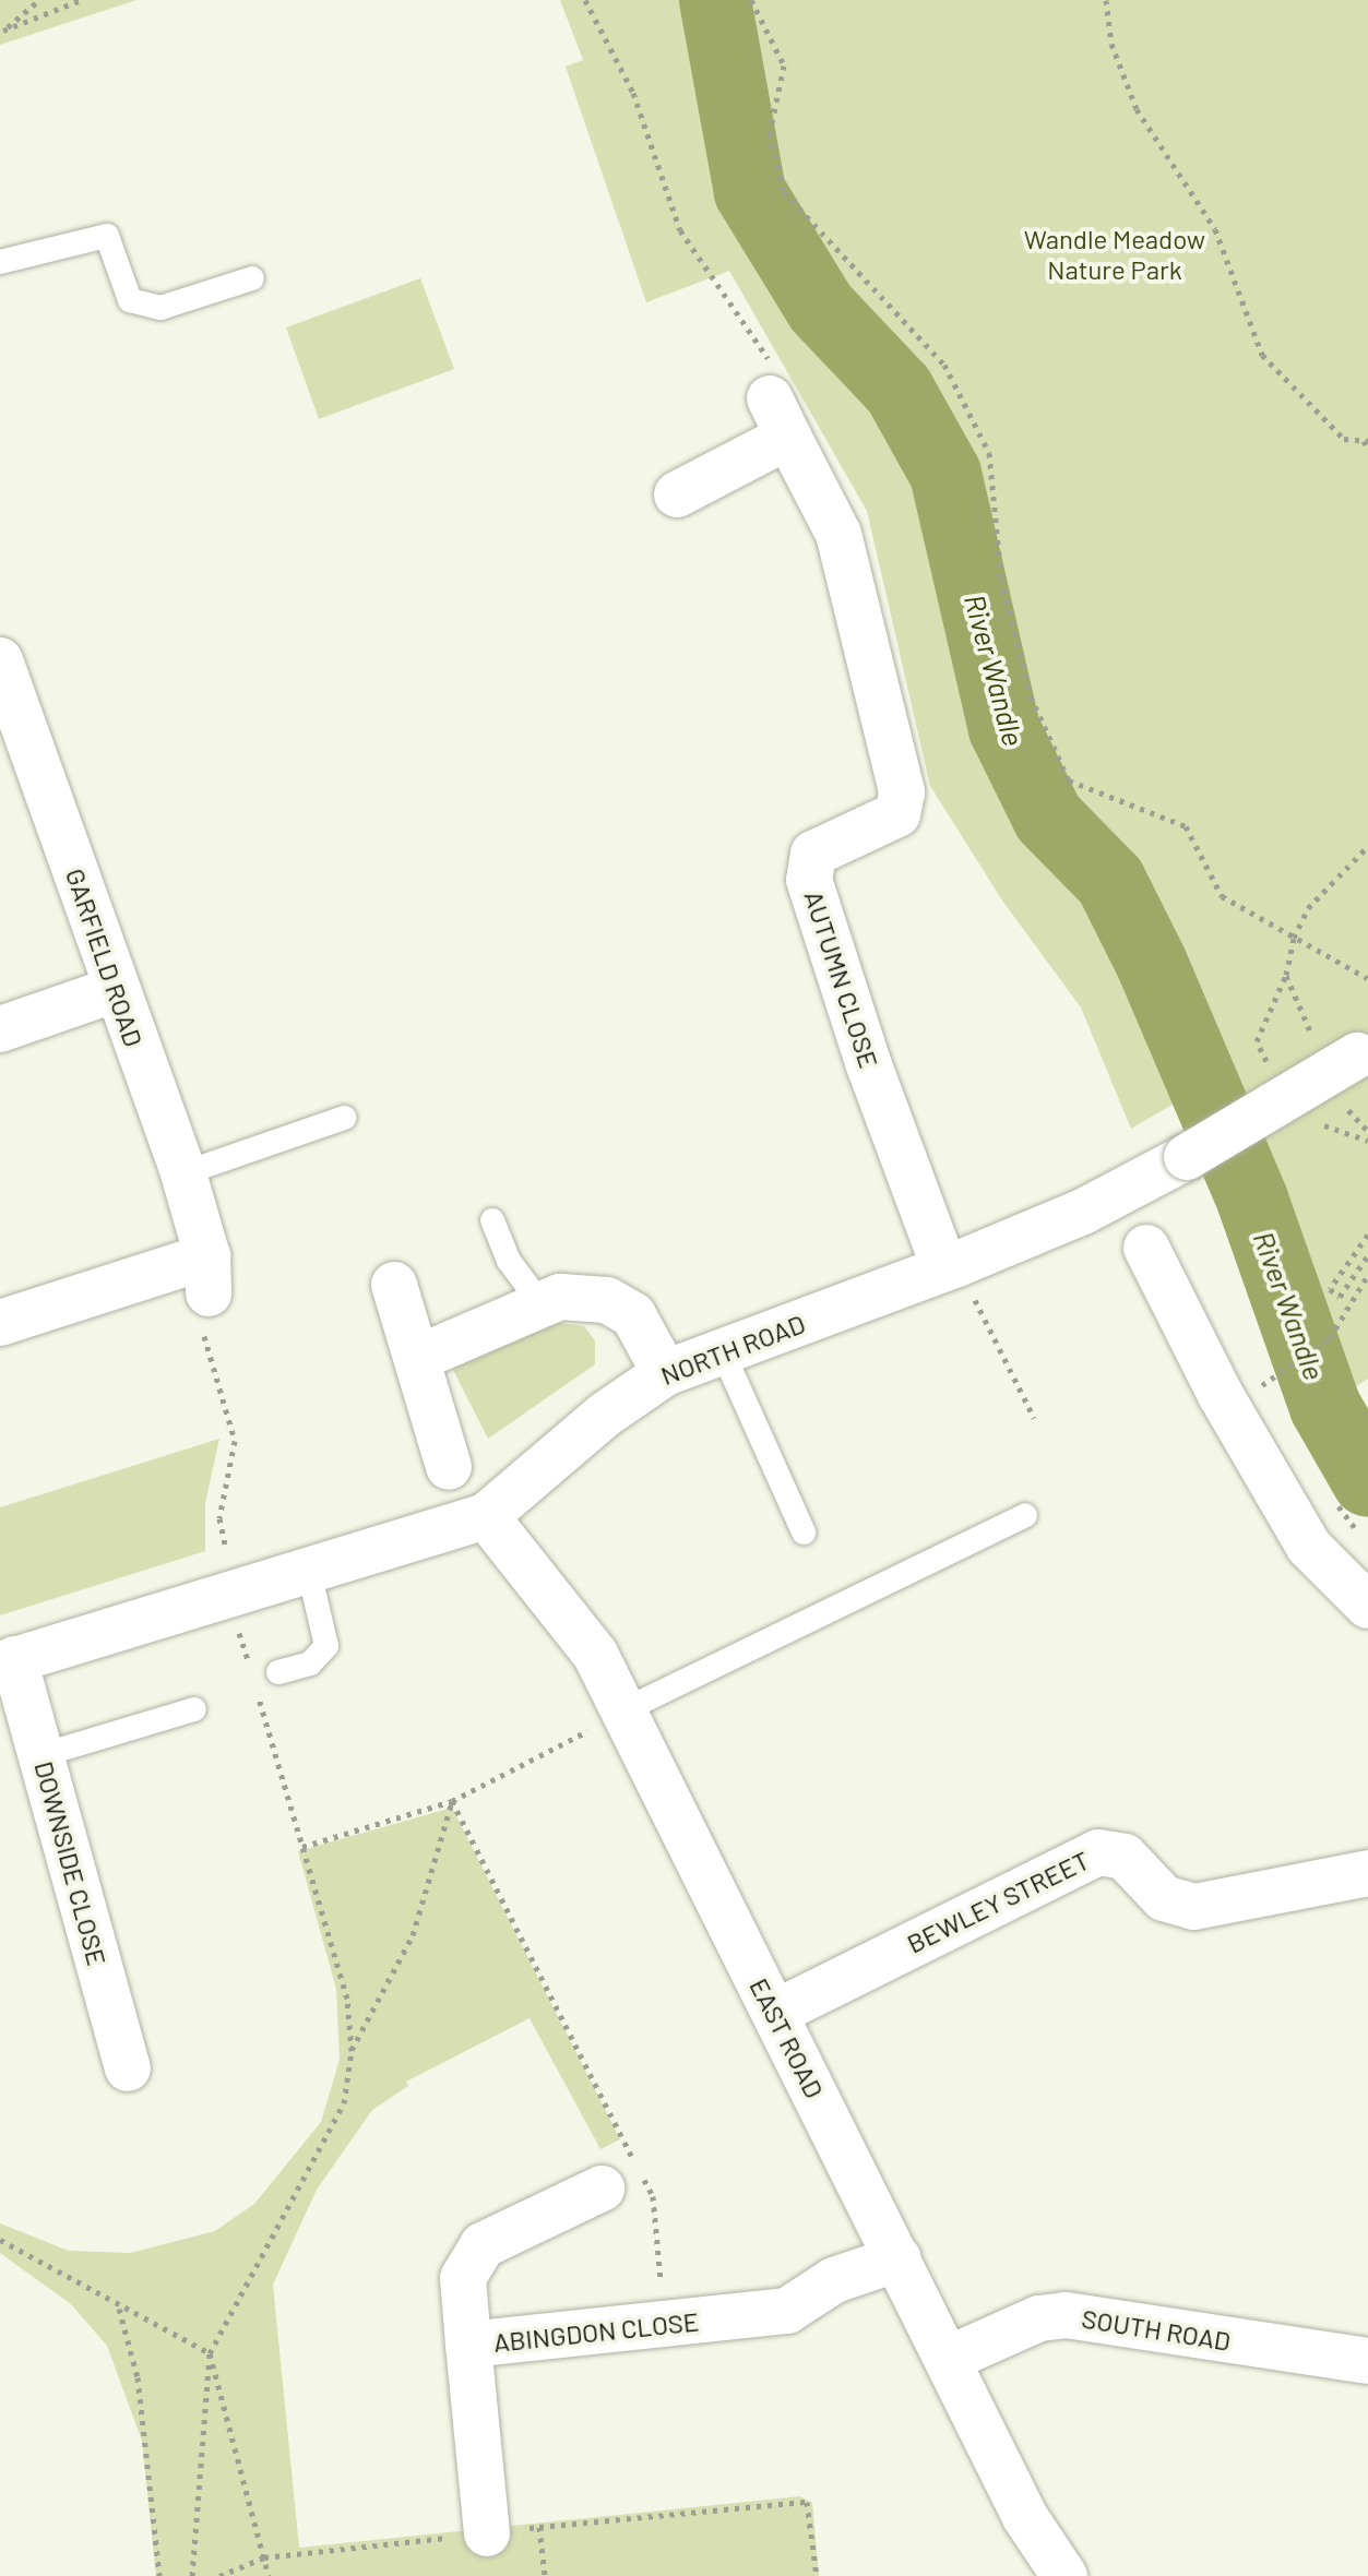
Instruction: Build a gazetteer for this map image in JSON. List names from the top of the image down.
{
  "streets": {
    "street": [
      "GARFIELD ROAD",
      "AUTUMN CLOSE",
      "NORTH ROAD",
      "DOWNSIDE CLOSE",
      "BEWLEY STREET",
      "EAST ROAD",
      "SOUTH ROAD",
      "ABINGDON CLOSE"
    ]
  },
  "crossings": [
    ["AUTUMN CLOSE", "NORTH ROAD"],
    ["NORTH ROAD", "DOWNSIDE CLOSE"],
    ["NORTH ROAD", "EAST ROAD"],
    ["BEWLEY STREET", "EAST ROAD"],
    ["EAST ROAD", "SOUTH ROAD"],
    ["EAST ROAD", "ABINGDON CLOSE"]
  ],
  "water": ["River Wandle"],
  "parks": ["Wandle Meadow Nature Park"]
}
